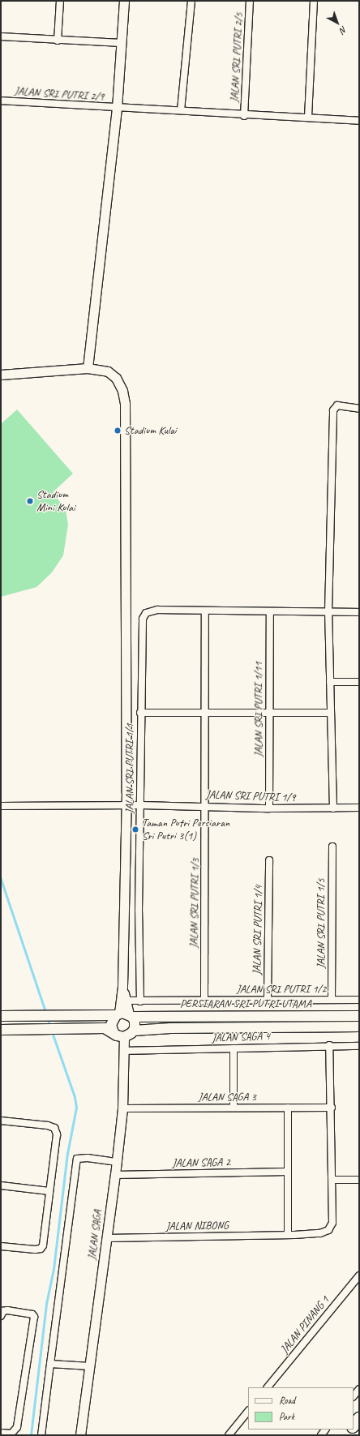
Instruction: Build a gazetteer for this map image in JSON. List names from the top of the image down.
{
  "streets": {
    "main road": ["PERSIARAN SRI PUTRI UTAMA"],
    "street": [
      "JALAN SRI PUTRI 2/5",
      "JALAN SRI PUTRI 2/9",
      "JALAN SRI PUTRI 1/11",
      "JALAN SRI PUTRI 1/1",
      "JALAN SRI PUTRI 1/9",
      "JALAN SRI PUTRI 1/3",
      "JALAN SRI PUTRI 1/5",
      "JALAN SRI PUTRI 1/4",
      "JALAN SRI PUTRI 1/2",
      "JALAN SAGA 4",
      "JALAN SAGA 3",
      "JALAN SAGA 2",
      "JALAN NIBONG",
      "JALAN SAGA",
      "JALAN PINANG 1"
    ]
  },
  "crossings": [
    ["JALAN SRI PUTRI 2/5", "JALAN SRI PUTRI 2/9"],
    ["JALAN SRI PUTRI 1/11", "JALAN SRI PUTRI 1/9"],
    ["JALAN SRI PUTRI 1/1", "JALAN SRI PUTRI 1/9"],
    ["JALAN SRI PUTRI 1/1", "JALAN SRI PUTRI 1/3"],
    ["JALAN SRI PUTRI 1/1", "JALAN SRI PUTRI 1/2"],
    ["JALAN SRI PUTRI 1/9", "JALAN SRI PUTRI 1/3"],
    ["JALAN SRI PUTRI 1/3", "JALAN SRI PUTRI 1/2"],
    ["JALAN SRI PUTRI 1/5", "JALAN SRI PUTRI 1/2"],
    ["JALAN SRI PUTRI 1/4", "JALAN SRI PUTRI 1/2"],
    ["PERSIARAN SRI PUTRI UTAMA", "JALAN SAGA"],
    ["JALAN SAGA 4", "JALAN SAGA"],
    ["JALAN SAGA 3", "JALAN SAGA"],
    ["JALAN SAGA 2", "JALAN SAGA"],
    ["JALAN NIBONG", "JALAN SAGA"]
  ],
  "places": ["Stadium Kulai", "Stadium Mini Kulai", "Taman Putri Persiaran Sri Putri 3(1)"],
  "legend": ["Road", "Park"],
  "north": "bottom right"
}
